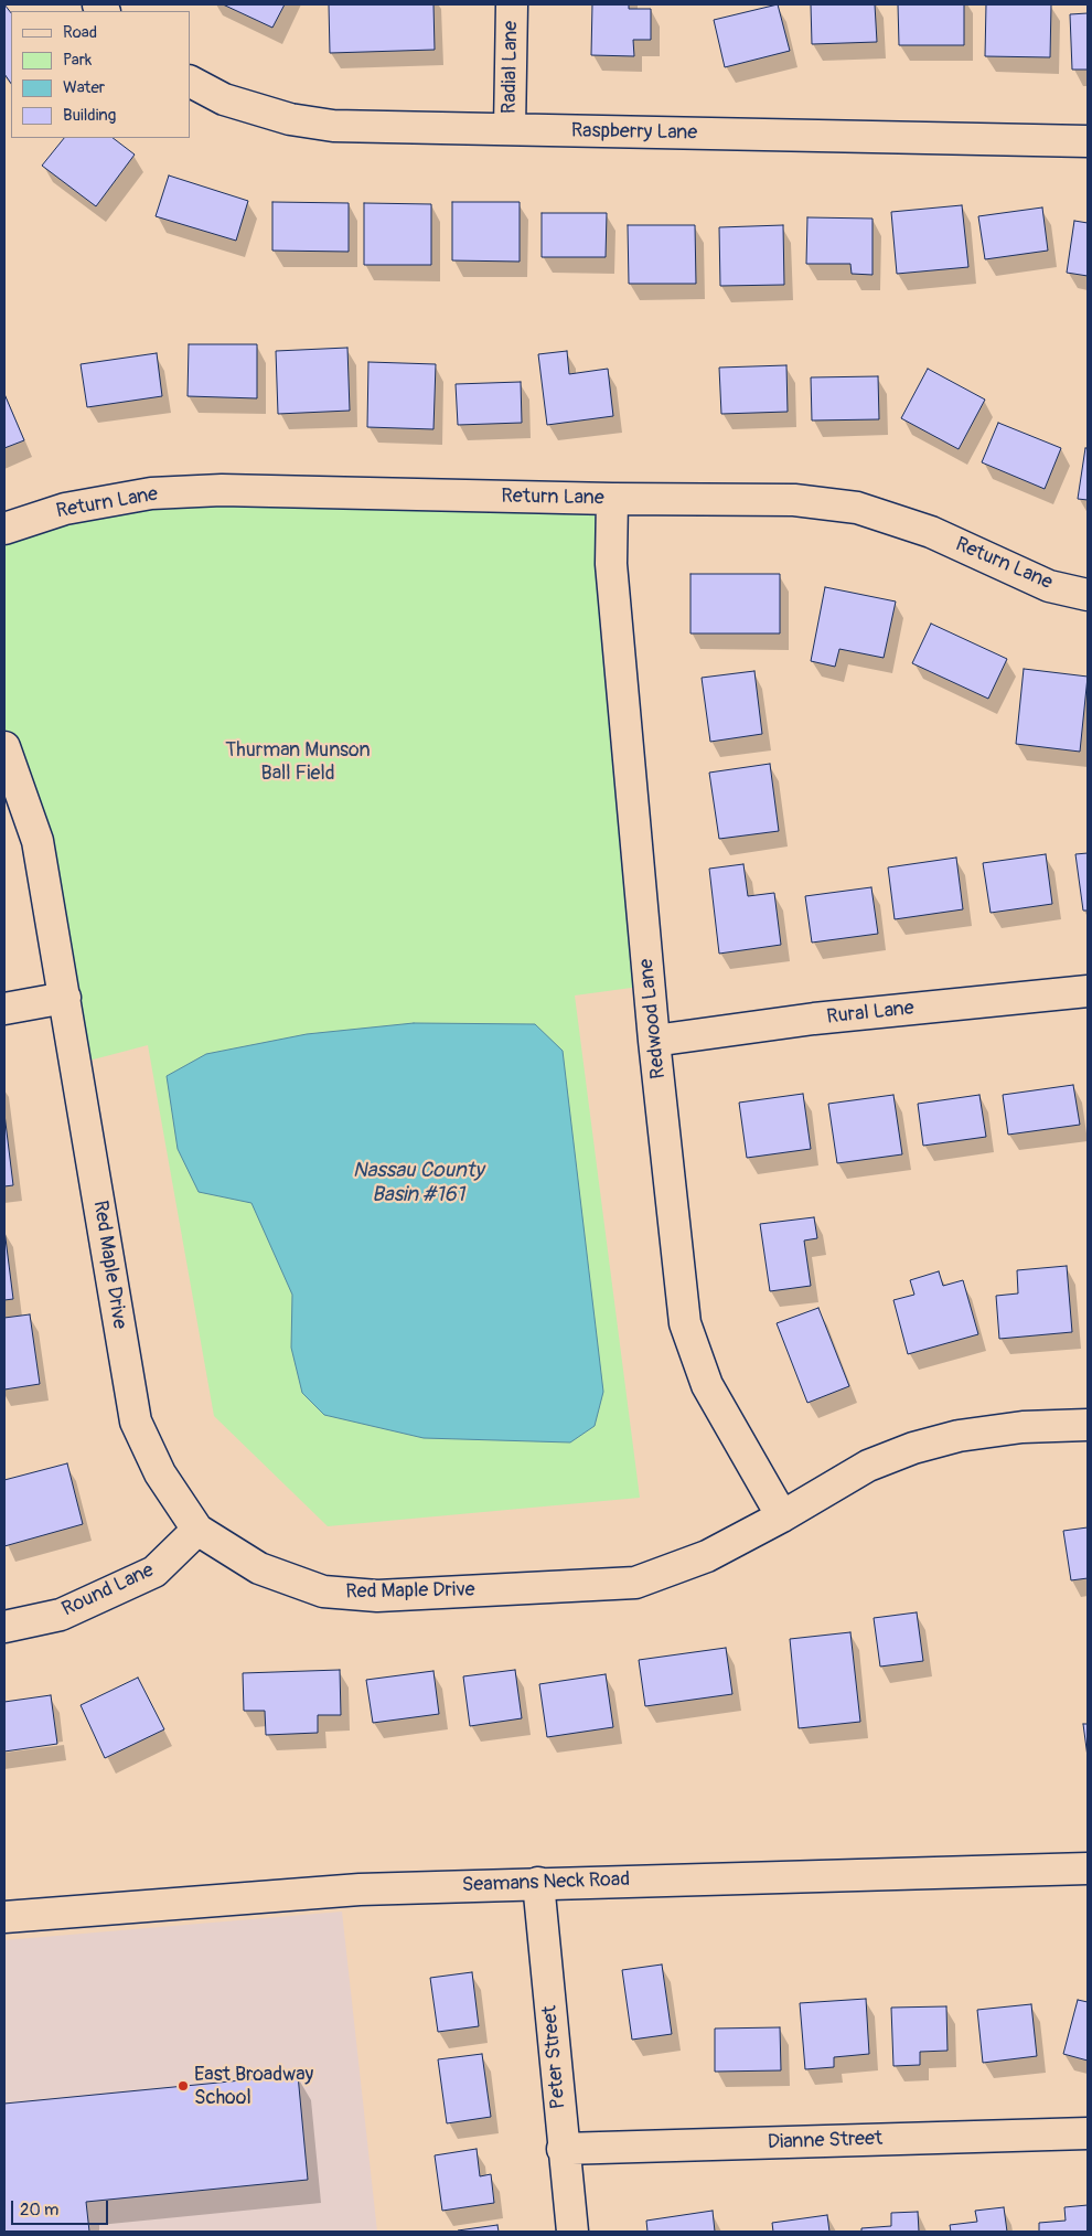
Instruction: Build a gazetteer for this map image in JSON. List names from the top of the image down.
{
  "streets": {
    "street": [
      "Radial Lane",
      "Raspberry Lane",
      "Return Lane",
      "Rural Lane",
      "Redwood Lane",
      "Red Maple Drive",
      "Round Lane",
      "Seamans Neck Road",
      "Peter Street",
      "Dianne Street"
    ]
  },
  "crossings": [
    ["Radial Lane", "Raspberry Lane"],
    ["Return Lane", "Redwood Lane"],
    ["Rural Lane", "Redwood Lane"],
    ["Redwood Lane", "Red Maple Drive"],
    ["Red Maple Drive", "Round Lane"],
    ["Seamans Neck Road", "Peter Street"],
    ["Peter Street", "Dianne Street"]
  ],
  "water": ["Nassau County Basin #161"],
  "parks": ["Thurman Munson Ball Field"],
  "places": ["East Broadway School"],
  "legend": [
    "Road",
    "Park",
    "Water",
    "Building"
  ],
  "scale_bar": "20 m"
}
